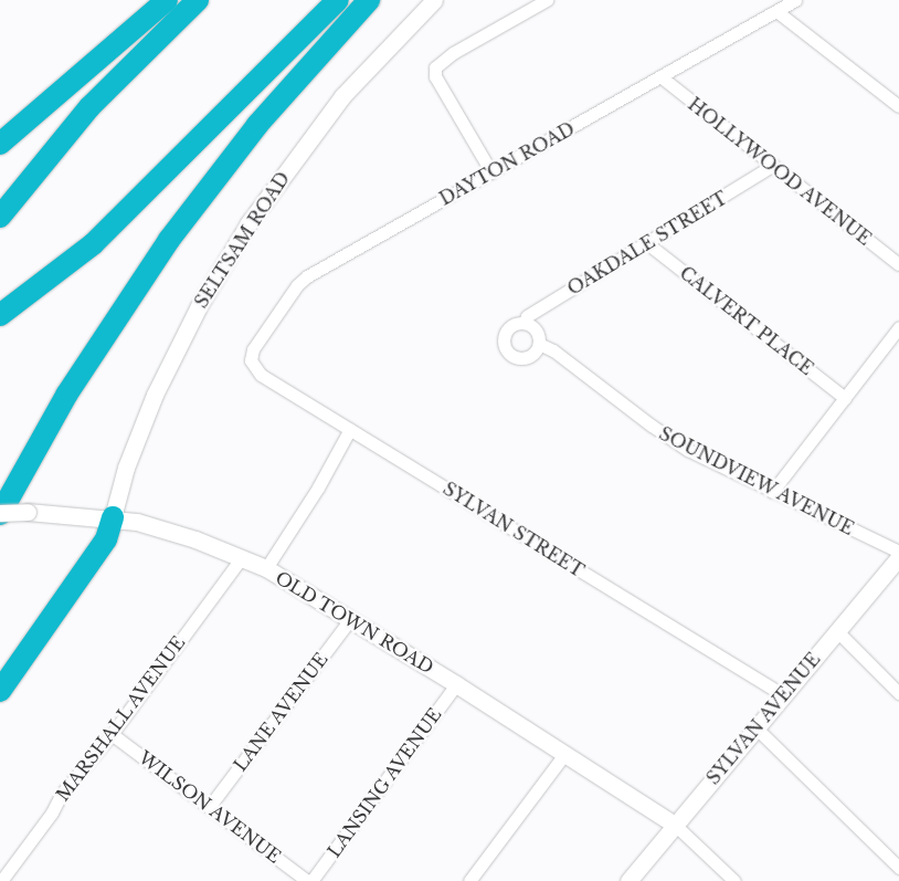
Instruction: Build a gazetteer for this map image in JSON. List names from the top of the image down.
{
  "streets": {
    "main road": ["SELTSAM ROAD", "OLD TOWN ROAD", "SYLVAN AVENUE"],
    "street": [
      "DAYTON ROAD",
      "HOLLYWOOD AVENUE",
      "OAKDALE STREET",
      "CALVERT PLACE",
      "SOUNDVIEW AVENUE",
      "SYLVAN STREET",
      "LANE AVENUE",
      "MARSHALL AVENUE",
      "LANSING AVENUE",
      "WILSON AVENUE"
    ]
  },
  "crossings": [
    ["DAYTON ROAD", "HOLLYWOOD AVENUE"],
    ["DAYTON ROAD", "SYLVAN STREET"],
    ["HOLLYWOOD AVENUE", "OAKDALE STREET"],
    ["SELTSAM ROAD", "OLD TOWN ROAD"],
    ["OAKDALE STREET", "CALVERT PLACE"],
    ["OAKDALE STREET", "SOUNDVIEW AVENUE"],
    ["SYLVAN STREET", "SYLVAN AVENUE"],
    ["OLD TOWN ROAD", "LANE AVENUE"],
    ["OLD TOWN ROAD", "MARSHALL AVENUE"],
    ["OLD TOWN ROAD", "SYLVAN AVENUE"],
    ["OLD TOWN ROAD", "LANSING AVENUE"],
    ["LANE AVENUE", "WILSON AVENUE"],
    ["MARSHALL AVENUE", "WILSON AVENUE"]
  ]
}
